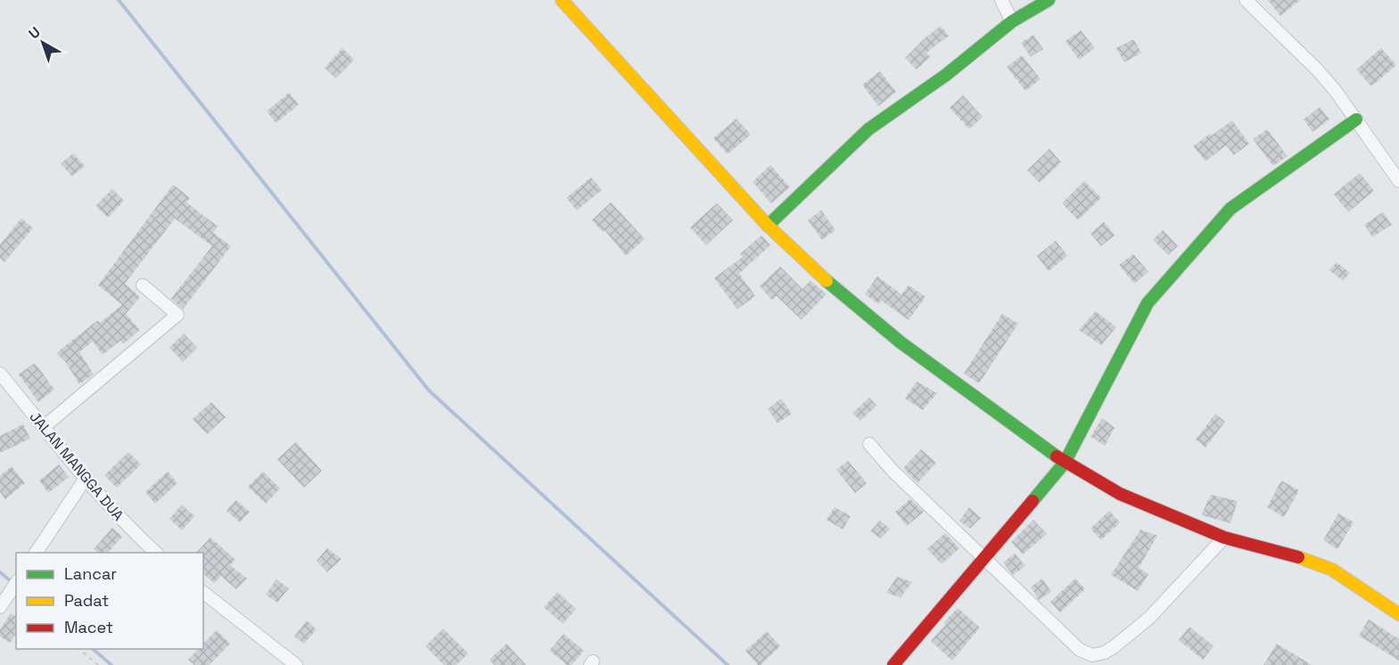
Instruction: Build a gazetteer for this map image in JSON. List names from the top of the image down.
{
  "streets": {
    "street": ["JALAN MANGGA DUA"]
  },
  "legend": ["Lancar", "Padat", "Macet"],
  "north": "top left"
}
